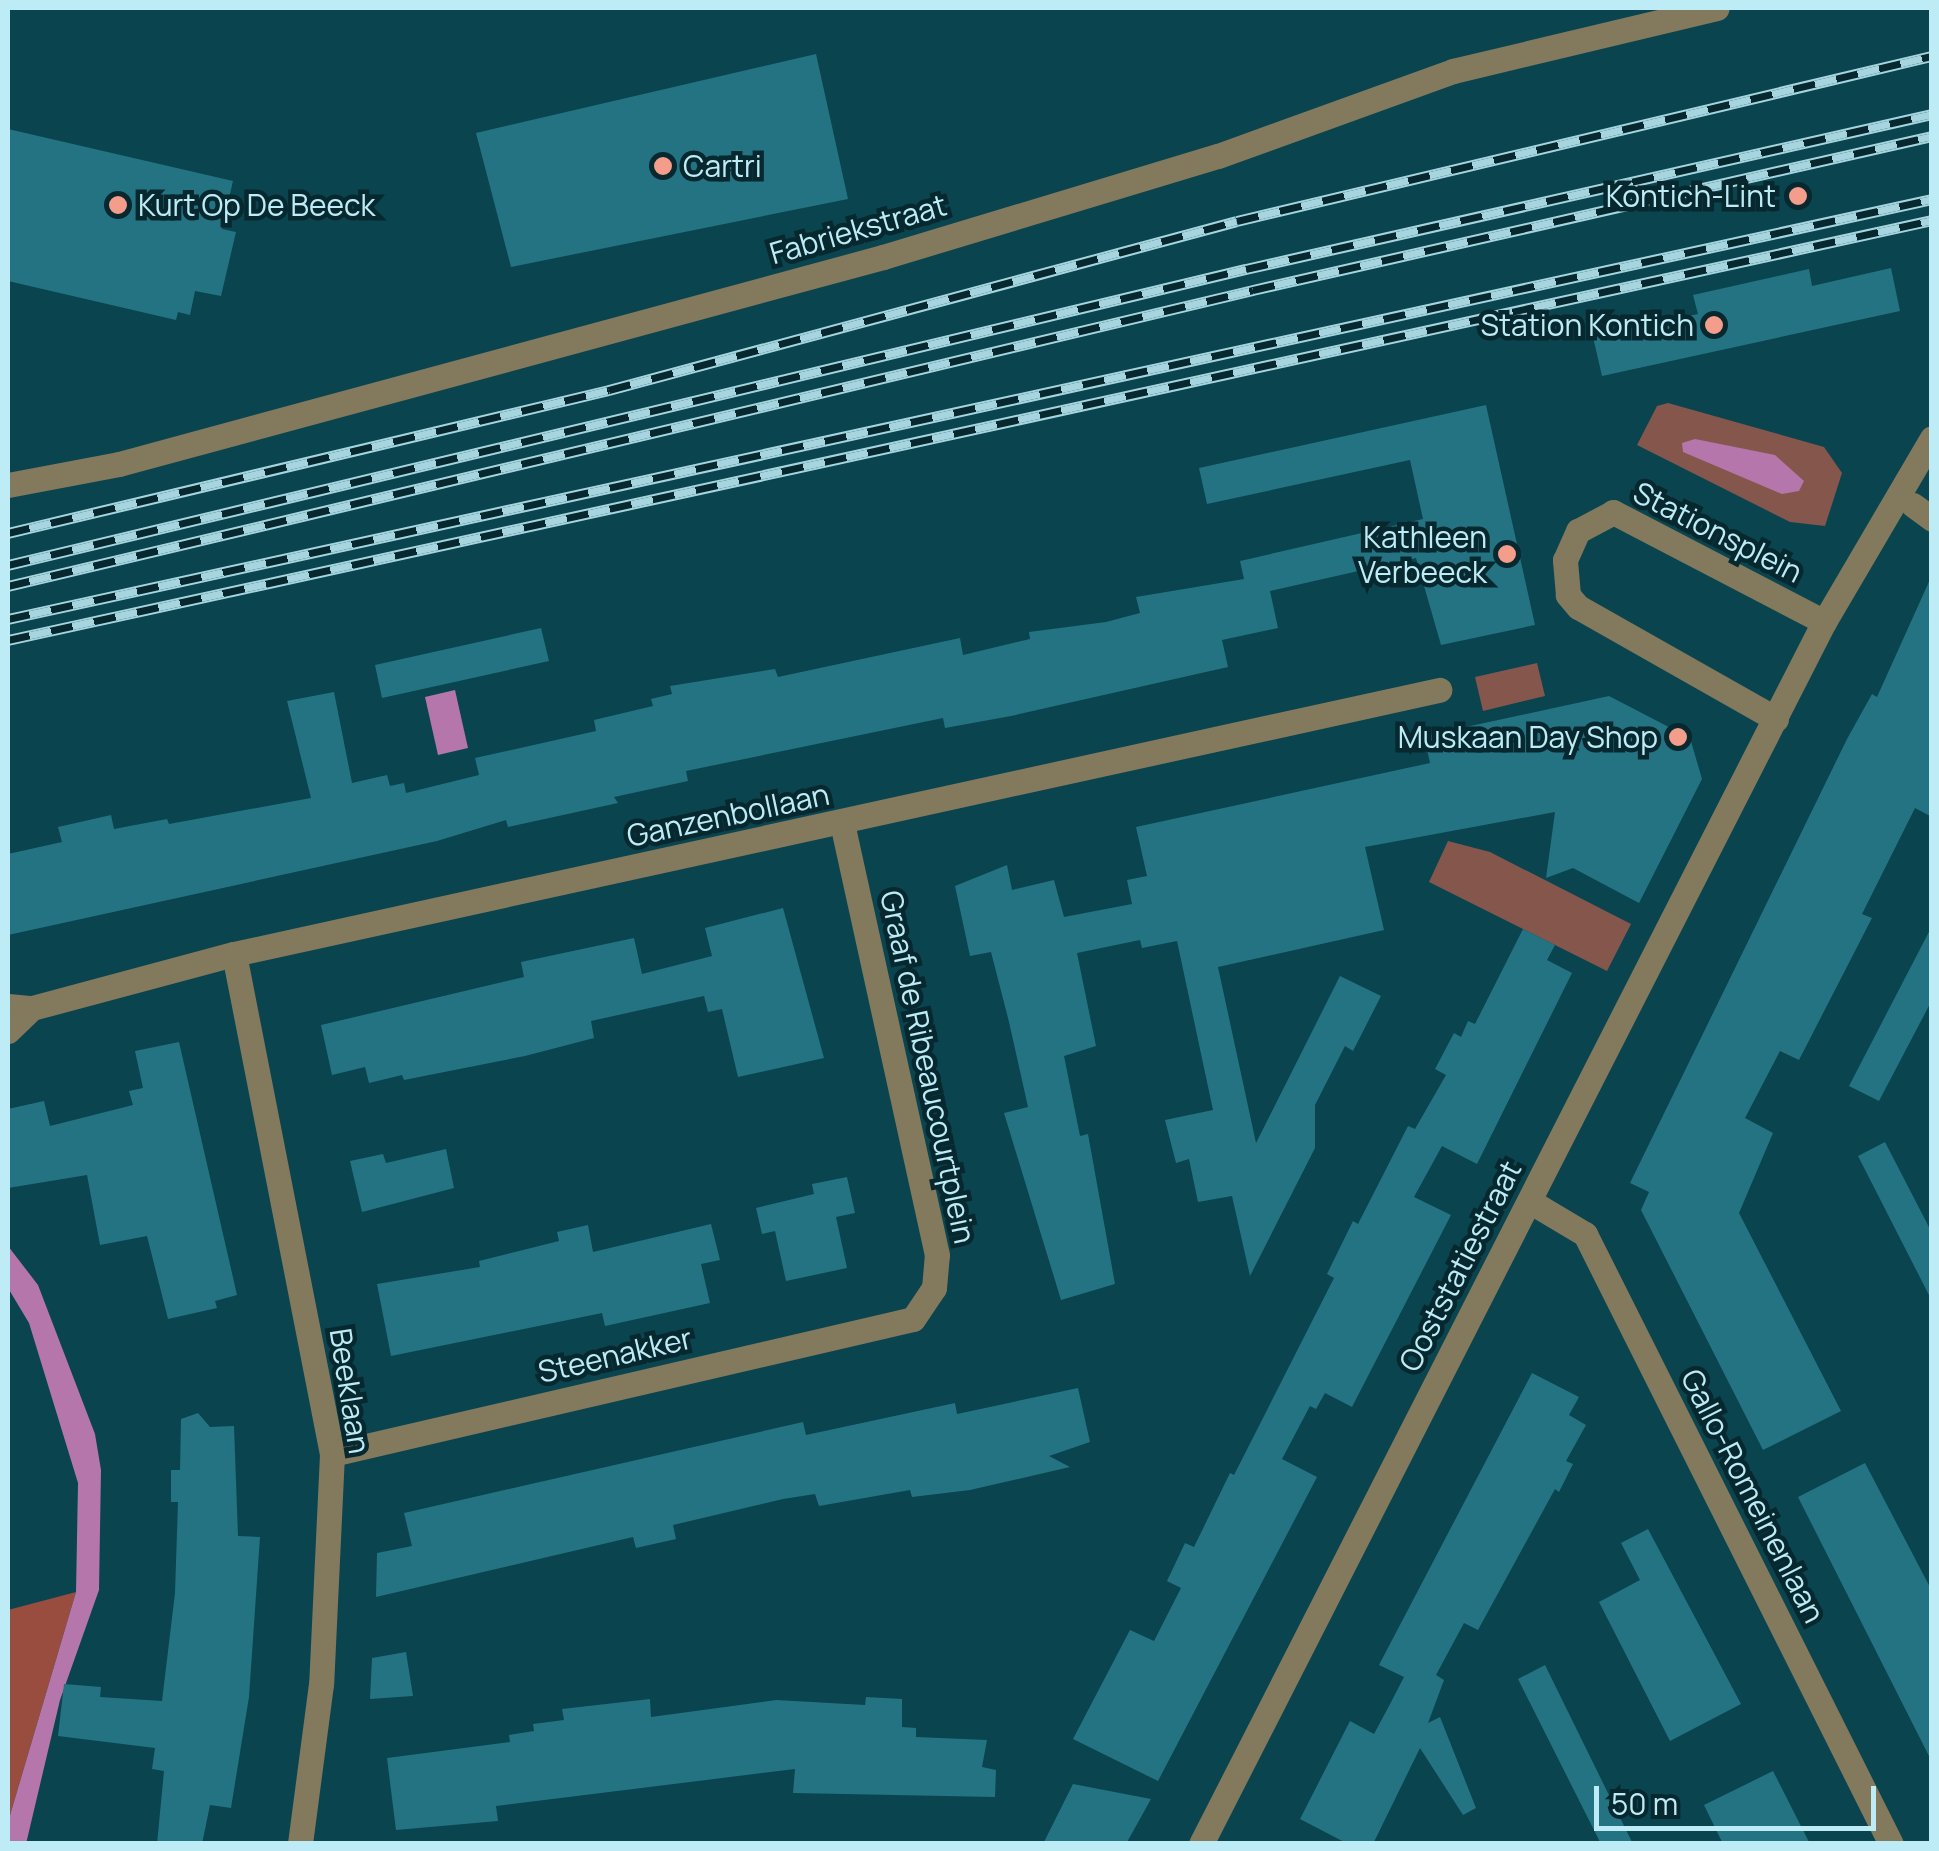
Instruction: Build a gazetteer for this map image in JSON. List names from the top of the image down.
{
  "streets": {
    "street": [
      "Fabriekstraat",
      "Stationsplein",
      "Ganzenbollaan",
      "Graaf de Ribeaucourtplein",
      "Ooststatiestraat",
      "Steenakker",
      "Beeklaan",
      "Gallo-Romeinenlaan"
    ]
  },
  "crossings": [
    ["Stationsplein", "Ooststatiestraat"],
    ["Ganzenbollaan", "Graaf de Ribeaucourtplein"],
    ["Ganzenbollaan", "Beeklaan"],
    ["Graaf de Ribeaucourtplein", "Steenakker"],
    ["Ooststatiestraat", "Gallo-Romeinenlaan"],
    ["Steenakker", "Beeklaan"]
  ],
  "places": [
    "Cartri",
    "Kontich-Lint",
    "Kurt Op De Beeck",
    "Station Kontich",
    "Kathleen Verbeeck",
    "Muskaan Day Shop"
  ],
  "scale_bar": "50 m"
}
